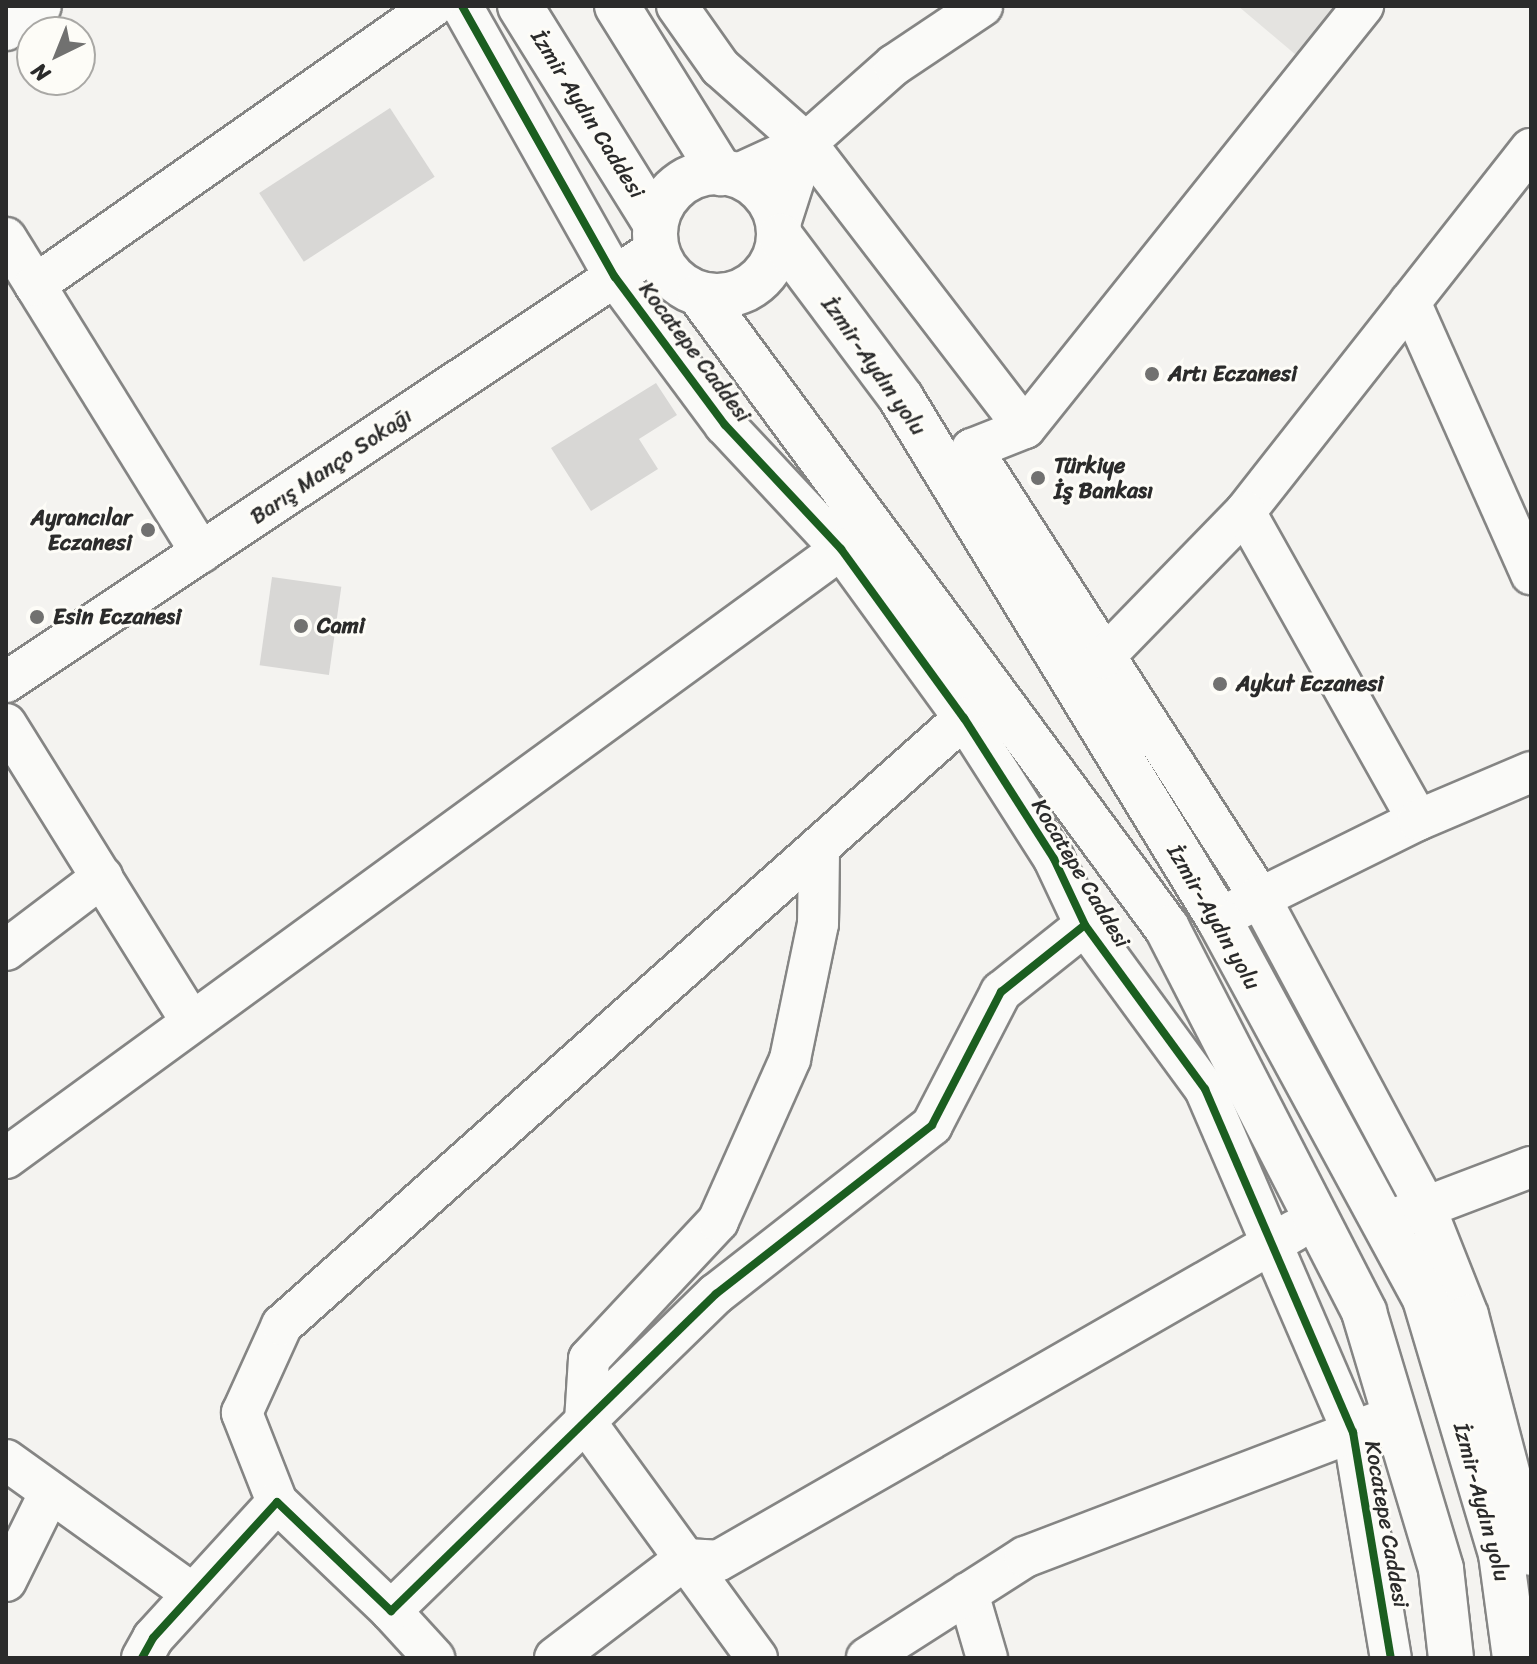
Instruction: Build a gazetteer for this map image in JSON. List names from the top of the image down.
{
  "streets": {
    "highway": ["İzmir Aydın Caddesi", "İzmir-Aydın yolu"],
    "street": ["Kocatepe Caddesi", "Barış Manço Sokağı"]
  },
  "crossings": [
    ["İzmir Aydın Caddesi", "İzmir-Aydın yolu"],
    ["İzmir Aydın Caddesi", "Barış Manço Sokağı"],
    ["Kocatepe Caddesi", "Barış Manço Sokağı"],
    ["İzmir-Aydın yolu", "Barış Manço Sokağı"]
  ],
  "places": [
    "Artı Eczanesi",
    "Türkiye İş Bankası",
    "Ayrancılar Eczanesi",
    "Esin Eczanesi",
    "Cami",
    "Aykut Eczanesi"
  ],
  "north": "bottom left"
}
